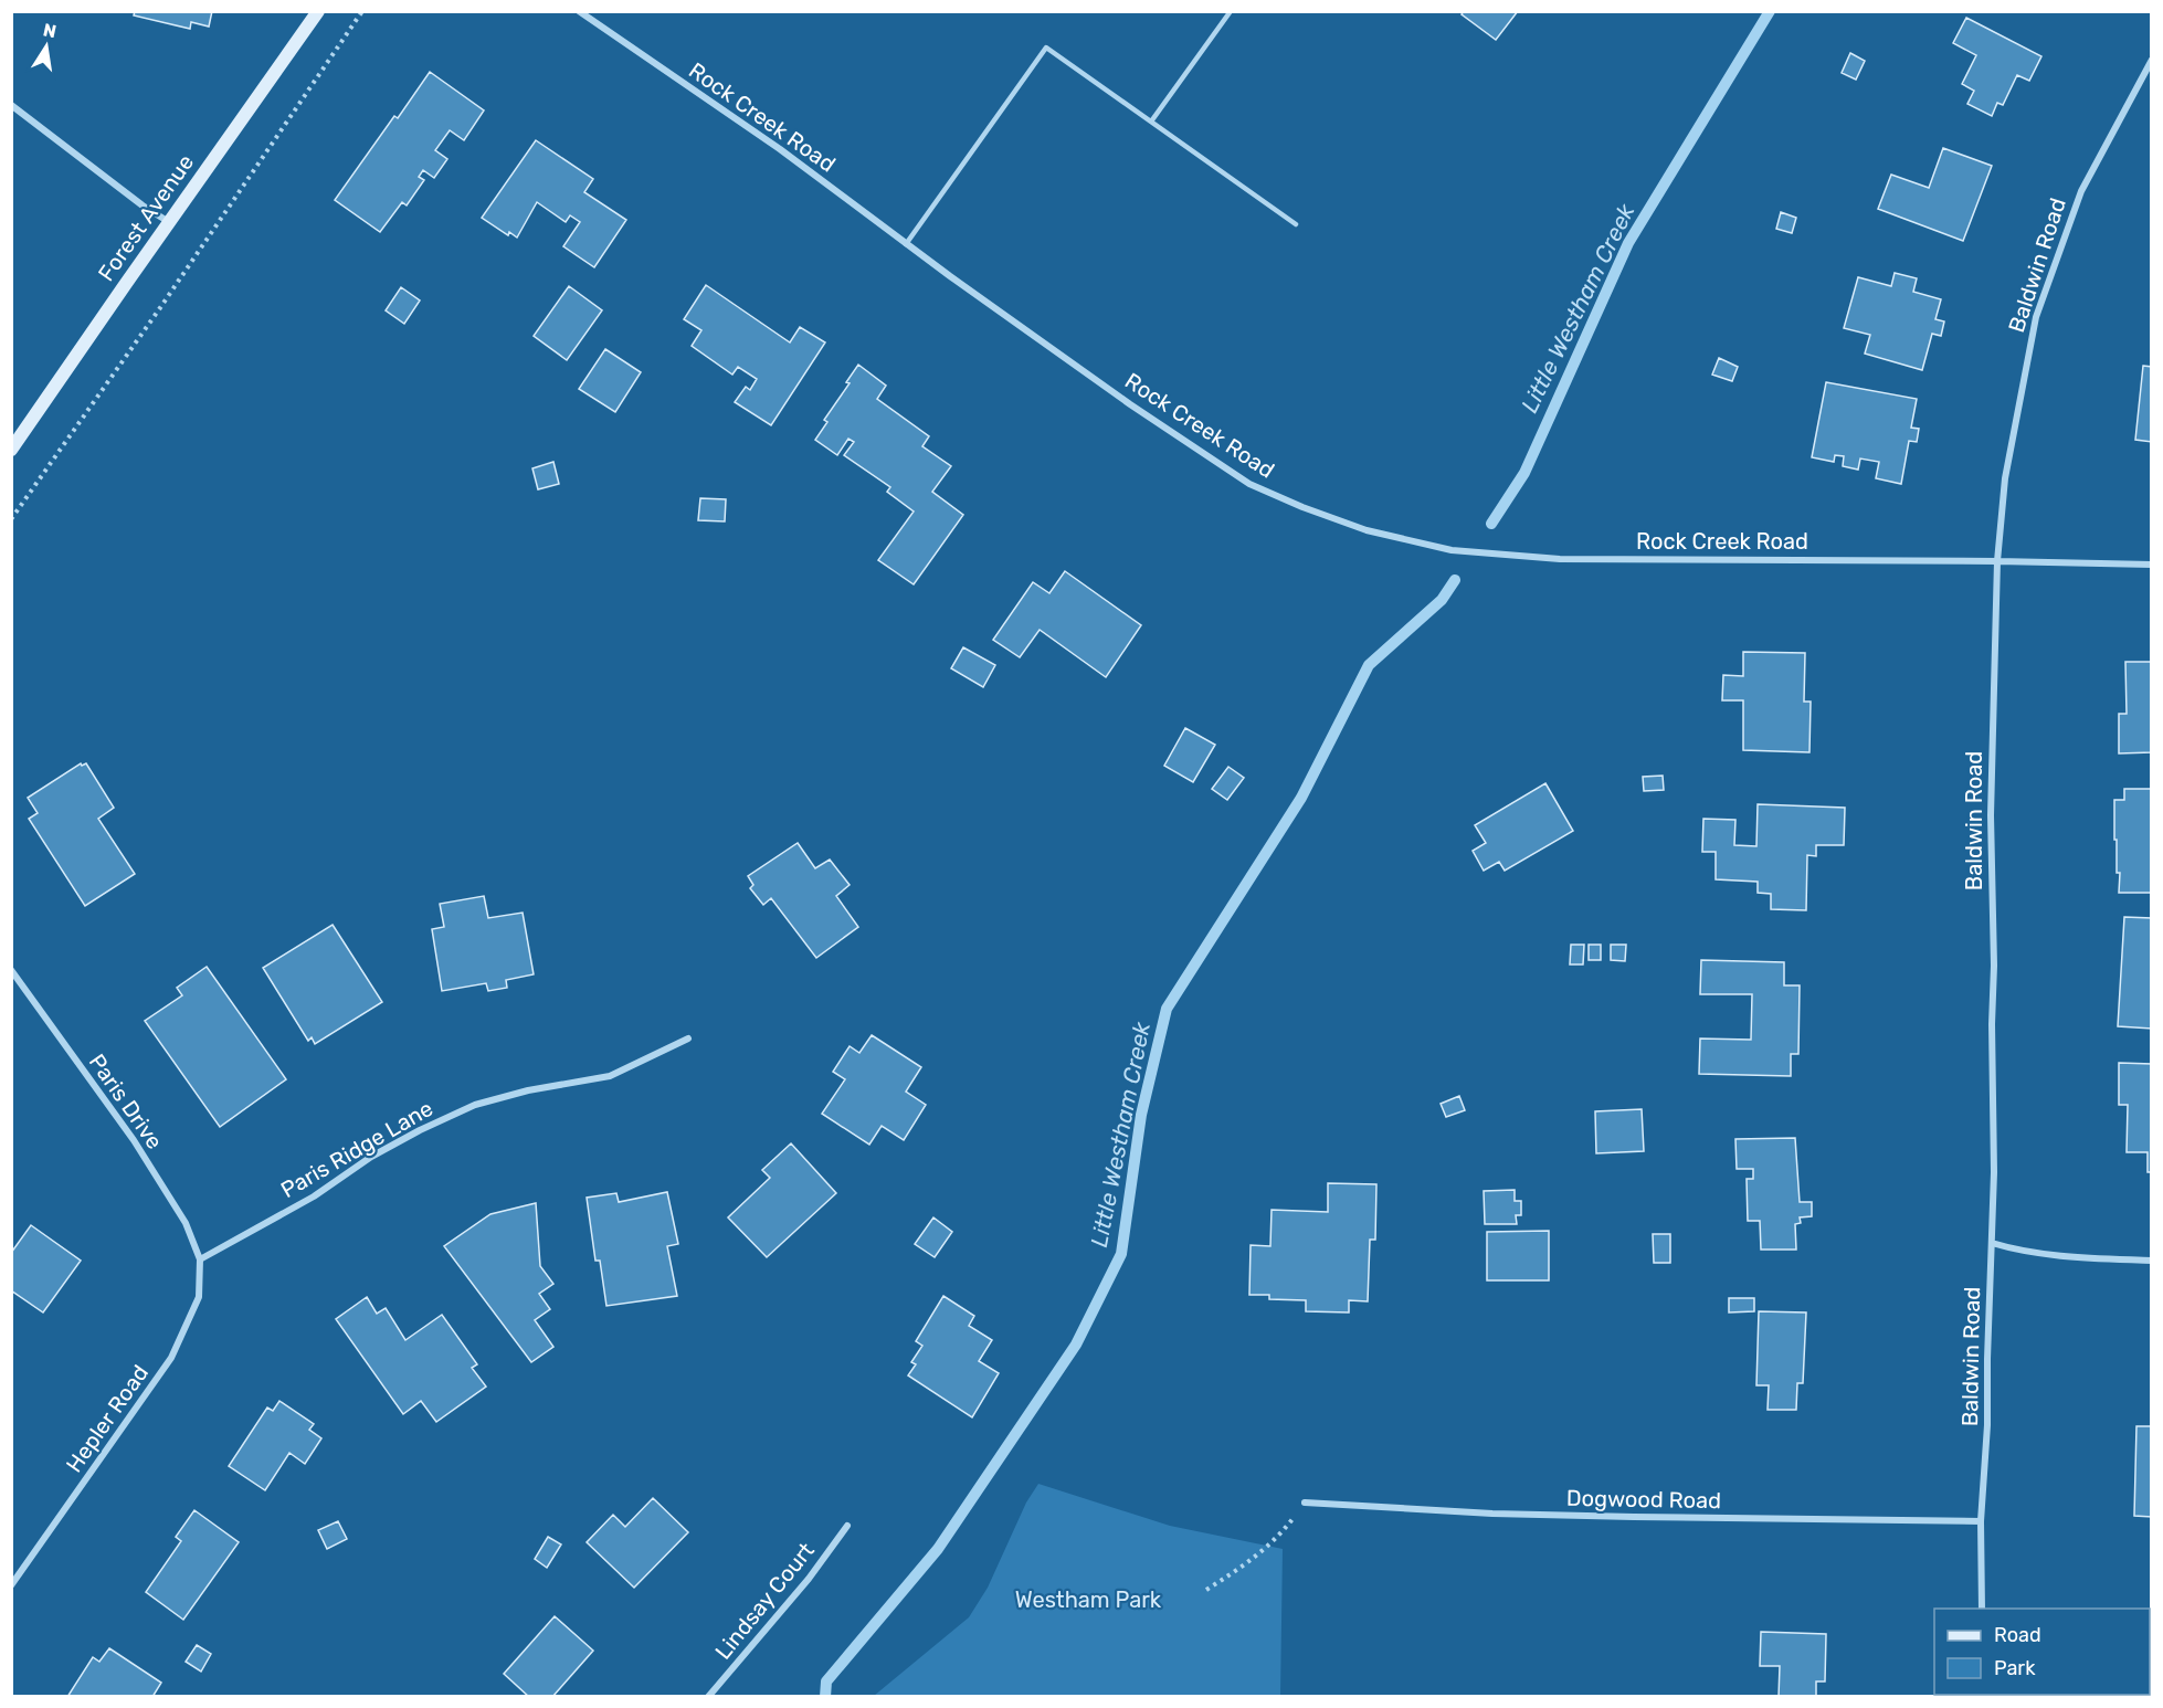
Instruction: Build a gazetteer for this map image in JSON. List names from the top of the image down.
{
  "streets": {
    "main road": ["Forest Avenue"],
    "street": [
      "Rock Creek Road",
      "Baldwin Road",
      "Paris Drive",
      "Paris Ridge Lane",
      "Hepler Road",
      "Dogwood Road",
      "Lindsay Court"
    ]
  },
  "crossings": [
    ["Rock Creek Road", "Baldwin Road"],
    ["Baldwin Road", "Dogwood Road"],
    ["Paris Drive", "Paris Ridge Lane"],
    ["Paris Drive", "Hepler Road"],
    ["Paris Ridge Lane", "Hepler Road"]
  ],
  "water": ["Little Westham Creek"],
  "parks": ["Westham Park"],
  "legend": ["Road", "Park"],
  "north": "top"
}
